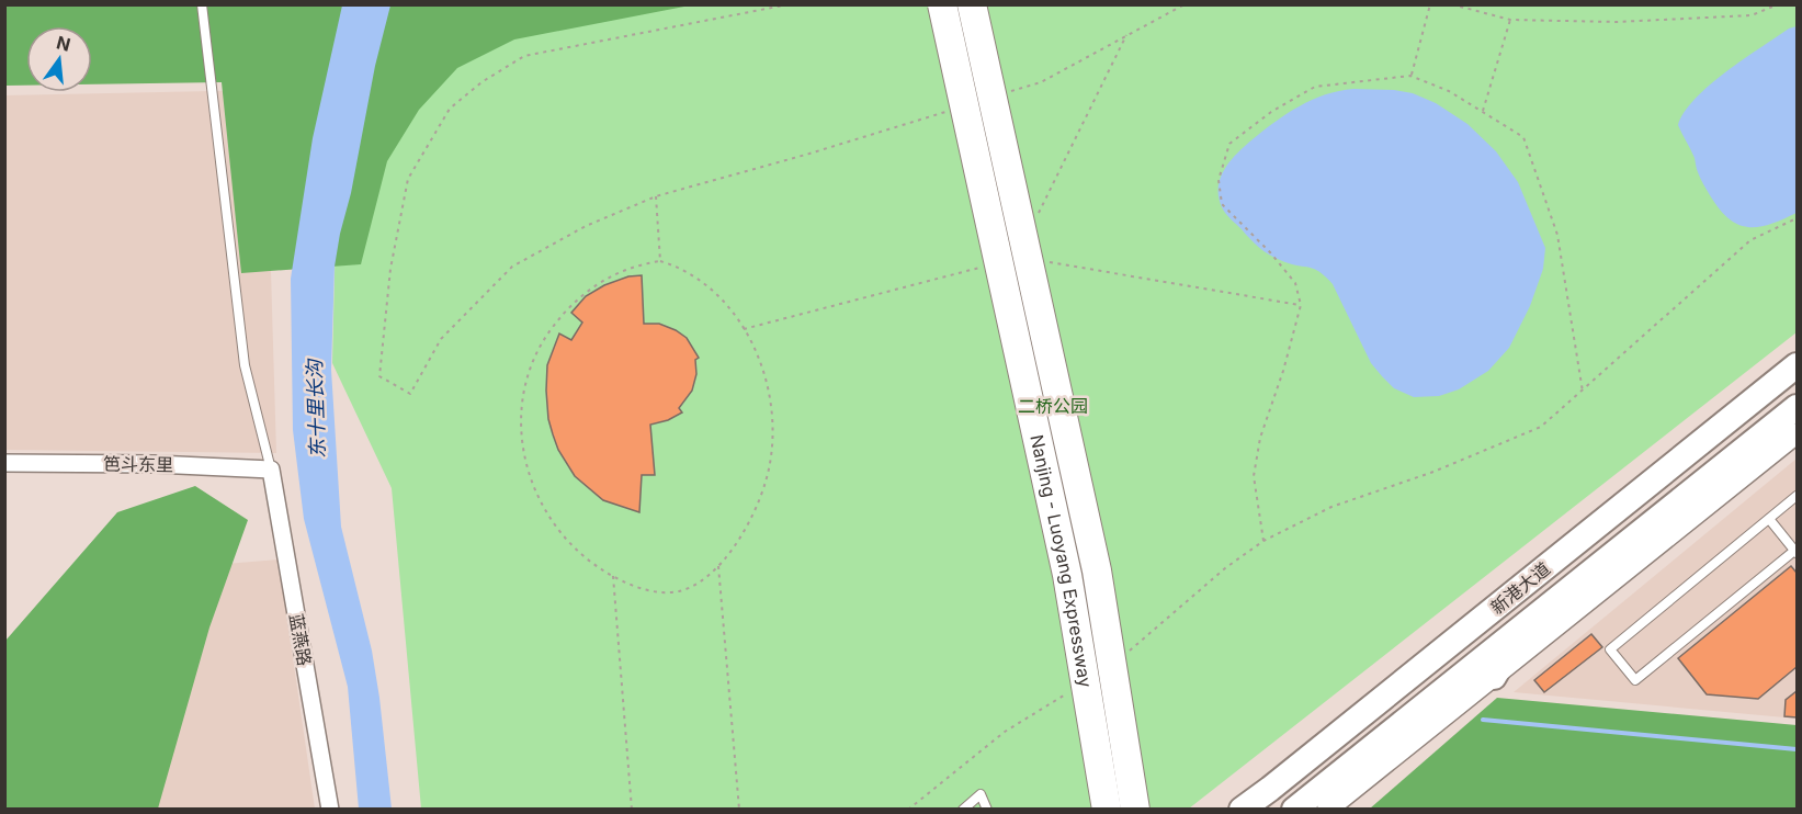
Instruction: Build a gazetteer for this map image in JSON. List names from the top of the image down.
{
  "streets": {
    "highway": ["Nanjing - Luoyang Expressway"],
    "main road": ["新港大道"],
    "street": ["笆斗东里", "蓝燕路"]
  },
  "crossings": [
    ["笆斗东里", "蓝燕路"]
  ],
  "water": ["东十里长沟"],
  "parks": ["二桥公园"],
  "north": "top"
}
